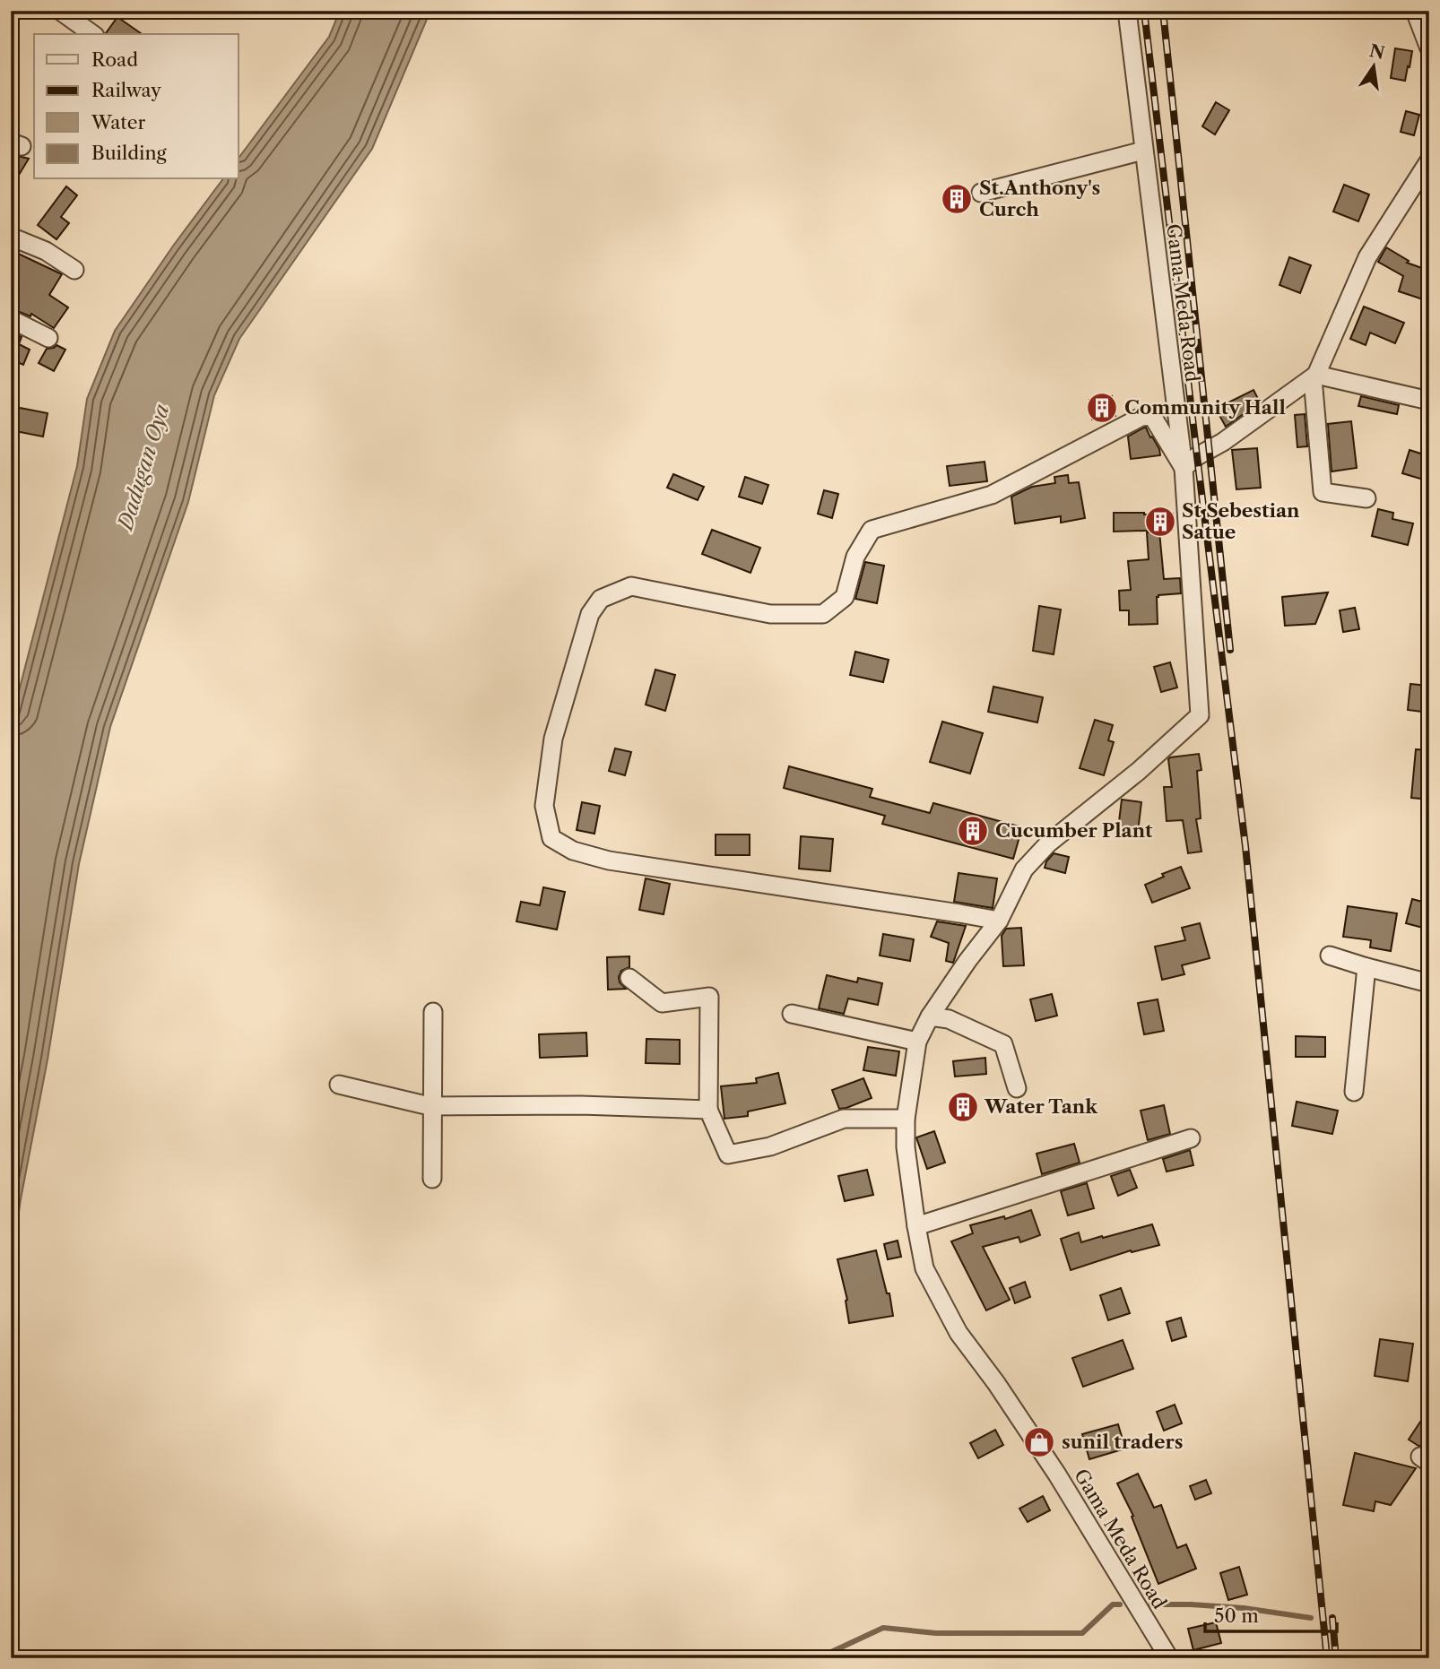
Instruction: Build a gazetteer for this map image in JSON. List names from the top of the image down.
{
  "streets": {
    "street": ["Gama Meda Road"]
  },
  "water": ["Dadugan Oya"],
  "places": {
    "building": [
      "St.Anthony's Curch",
      "Community Hall",
      "St Sebestian Satue",
      "Cucumber Plant",
      "Water Tank"
    ],
    "shop": ["sunil traders"]
  },
  "legend": [
    "Road",
    "Railway",
    "Water",
    "Building"
  ],
  "scale_bar": "50 m",
  "north": "top"
}
